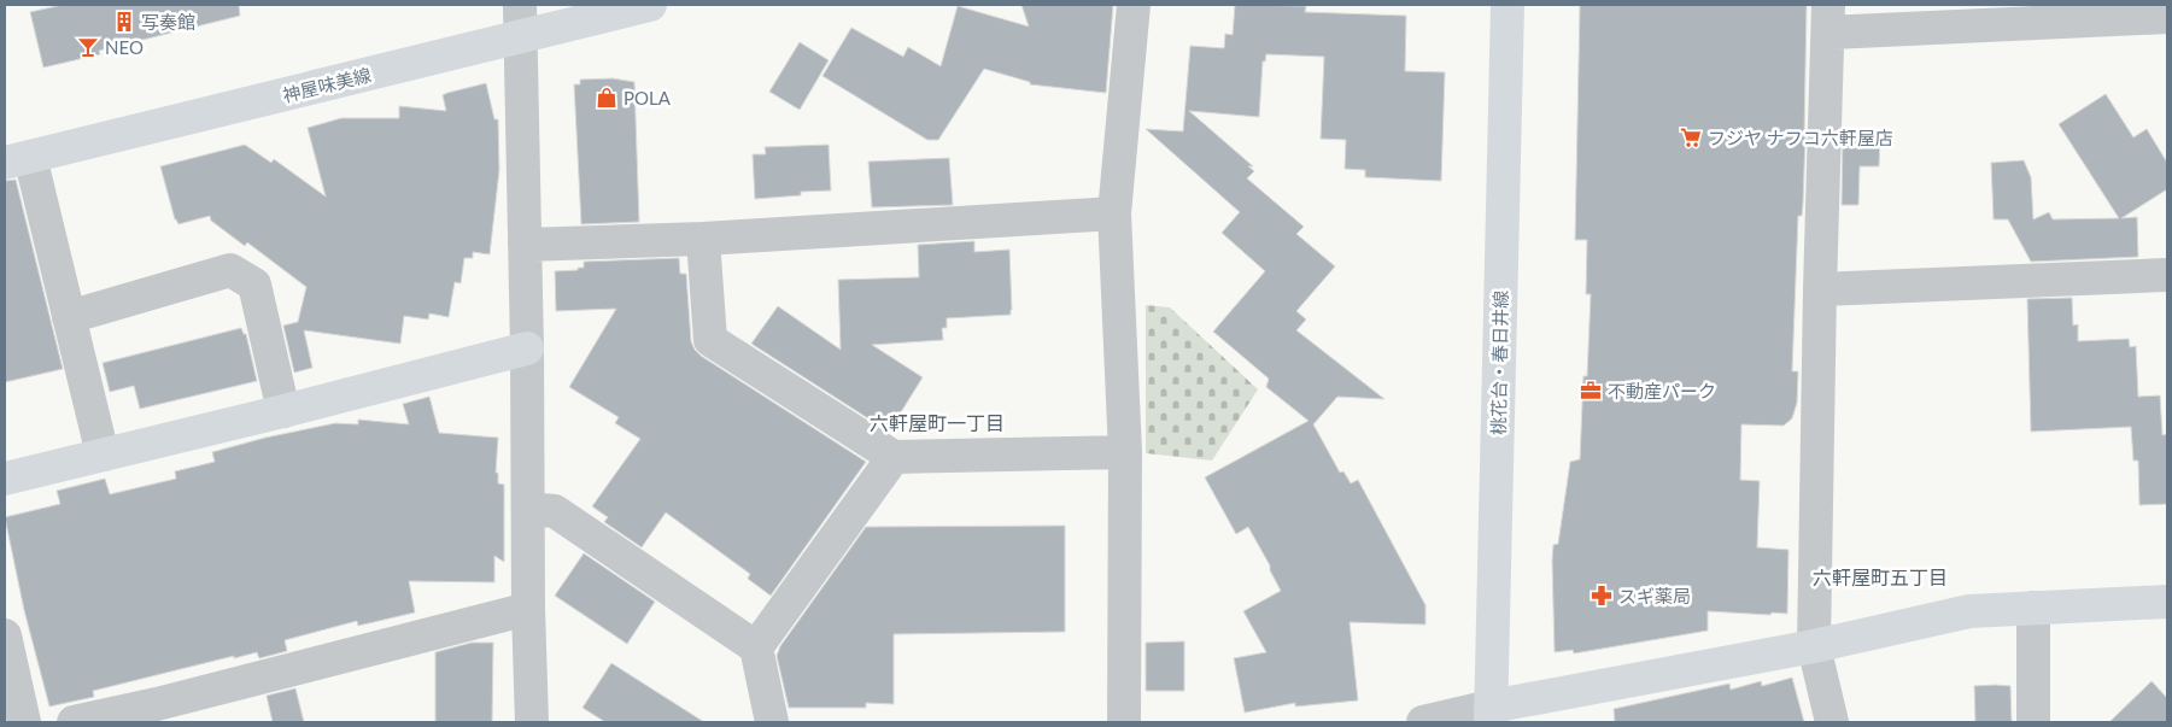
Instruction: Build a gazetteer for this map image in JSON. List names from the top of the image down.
{
  "streets": {
    "street": ["神屋味美線", "桃花台・春日井線"]
  },
  "districts": ["六軒屋町一丁目", "六軒屋町五丁目"],
  "places": {
    "building": ["写奏館"],
    "bar": ["NEO"],
    "shop": ["POLA"],
    "supermarket": ["フジヤ ナフコ六軒屋店"],
    "office": ["不動産パーク"],
    "pharmacy": ["スギ薬局"]
  }
}
